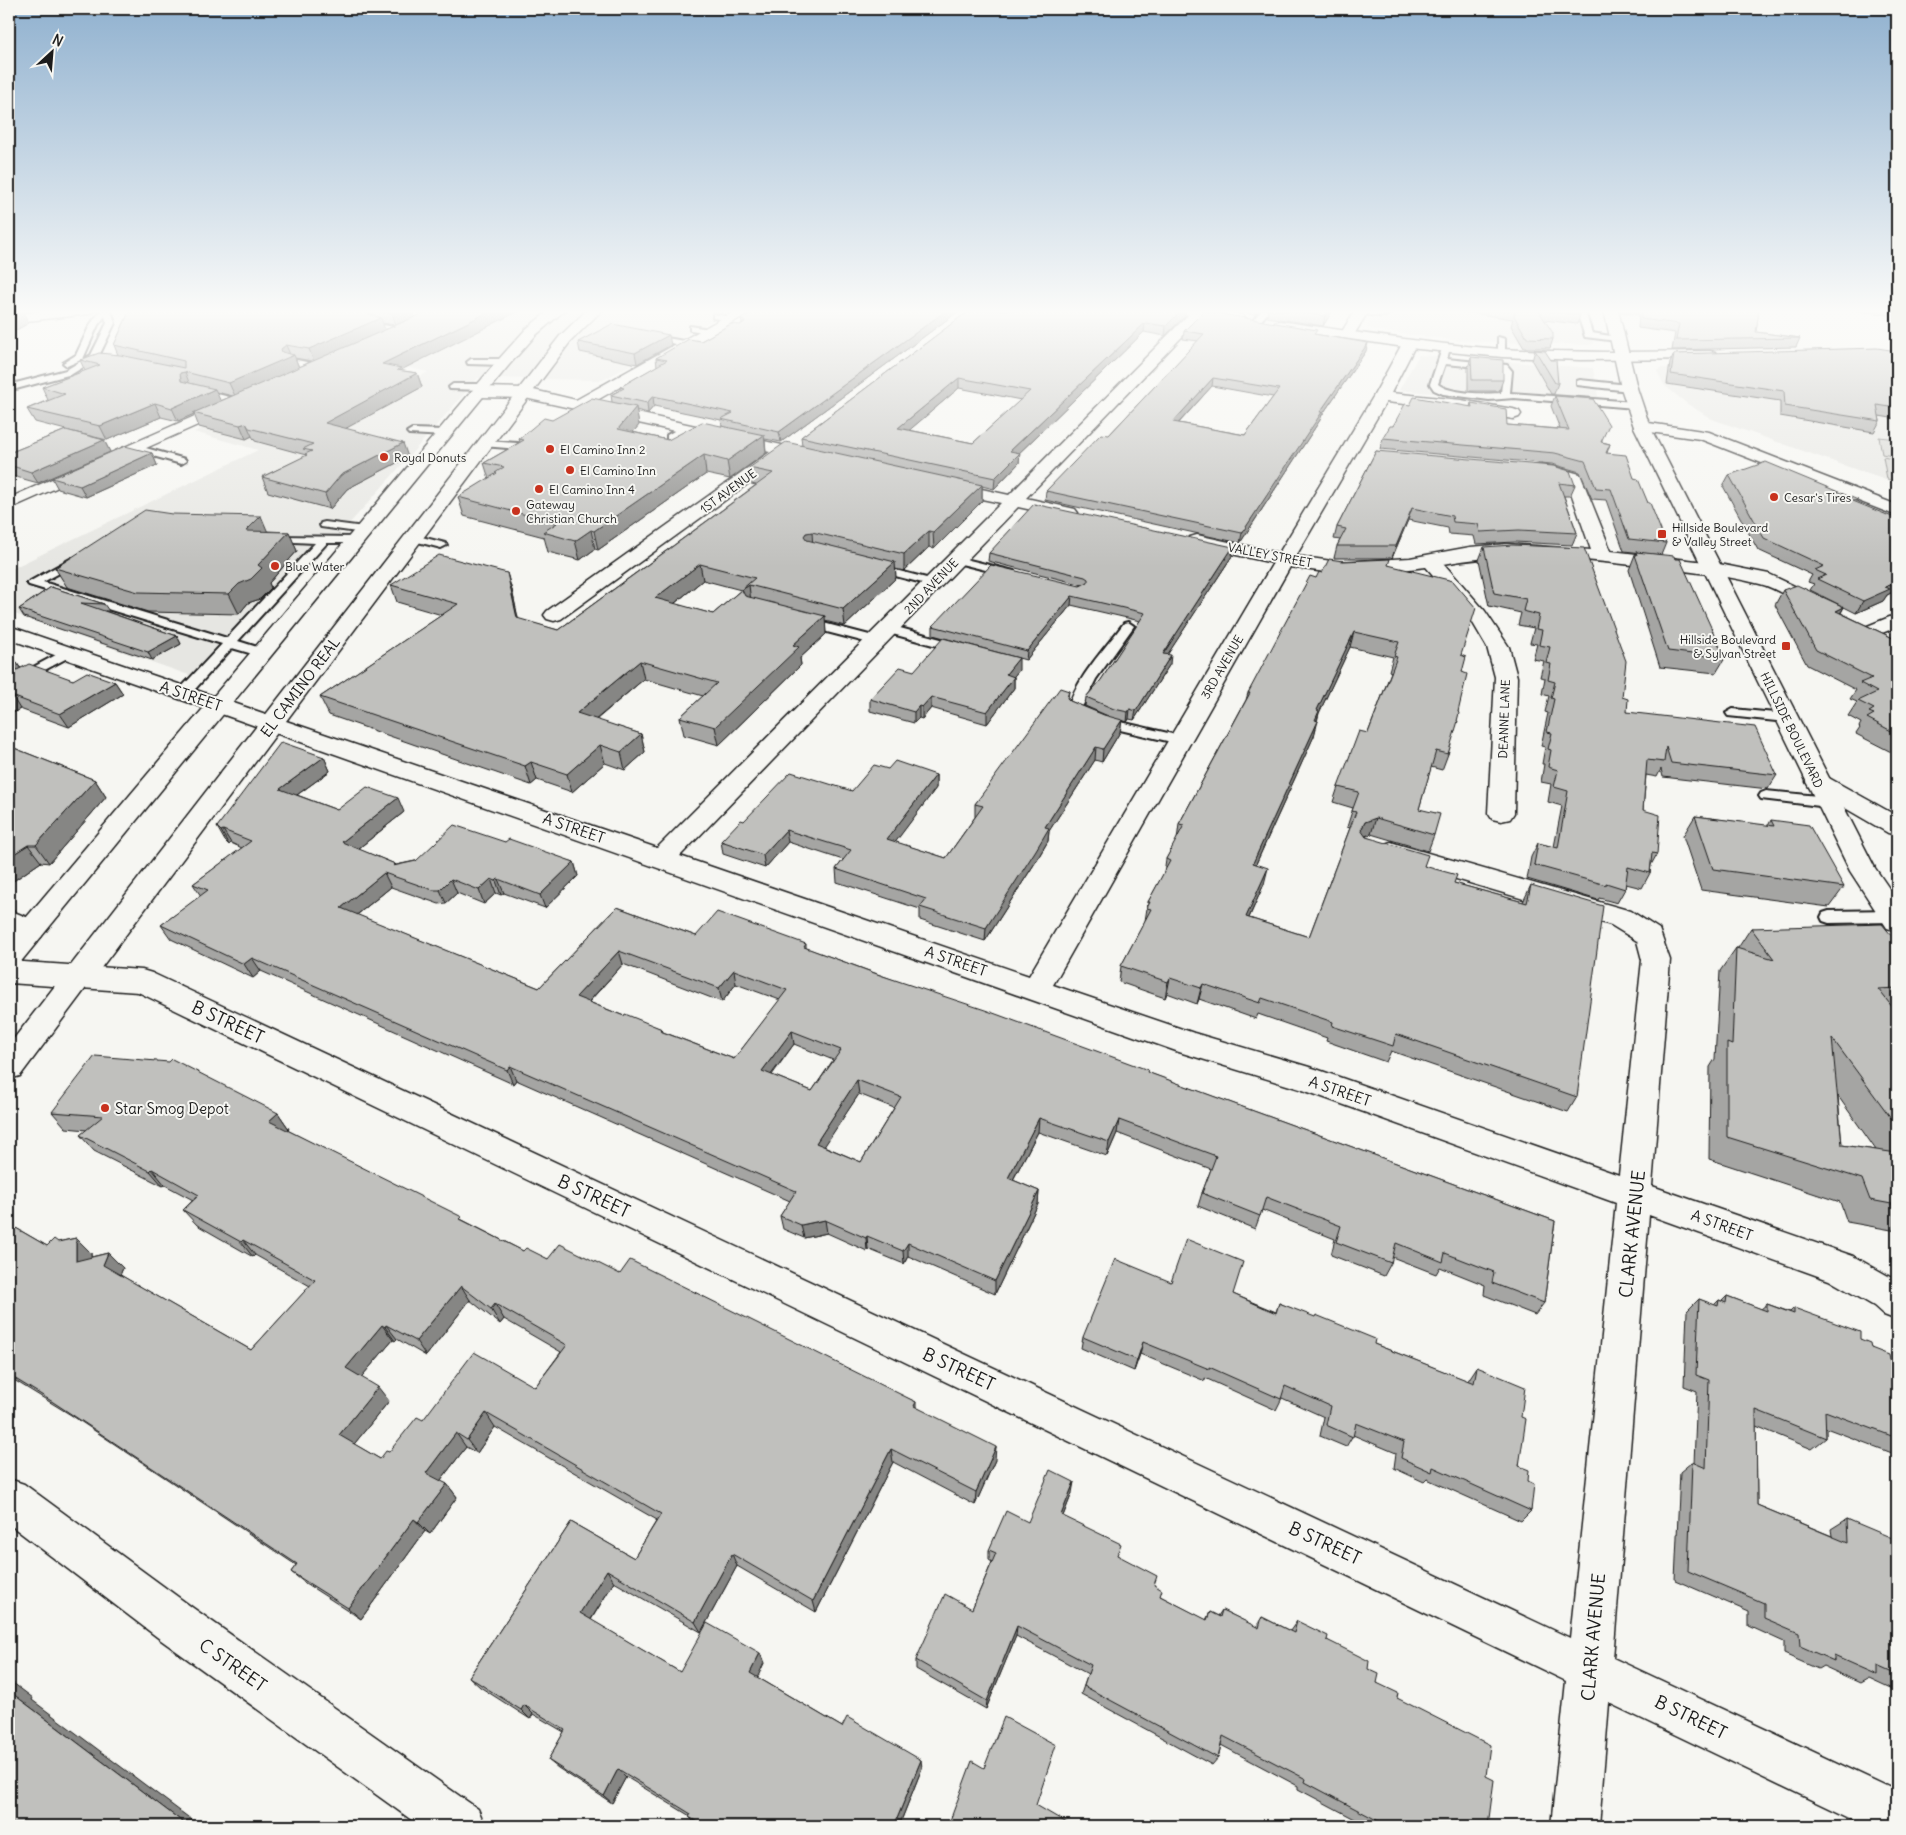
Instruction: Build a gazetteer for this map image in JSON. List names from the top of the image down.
{
  "streets": {
    "street": [
      "1ST AVENUE",
      "VALLEY STREET",
      "2ND AVENUE",
      "3RD AVENUE",
      "EL CAMINO REAL",
      "A STREET",
      "DEANNE LANE",
      "HILLSIDE BOULEVARD",
      "B STREET",
      "CLARK AVENUE",
      "C STREET"
    ]
  },
  "crossings": [
    ["VALLEY STREET", "3RD AVENUE"],
    ["VALLEY STREET", "DEANNE LANE"],
    ["VALLEY STREET", "HILLSIDE BOULEVARD"],
    ["2ND AVENUE", "A STREET"],
    ["3RD AVENUE", "A STREET"],
    ["EL CAMINO REAL", "A STREET"],
    ["EL CAMINO REAL", "B STREET"],
    ["A STREET", "CLARK AVENUE"],
    ["B STREET", "CLARK AVENUE"]
  ],
  "places": {
    "other": [
      "El Camino Inn 2",
      "Royal Donuts",
      "El Camino Inn",
      "El Camino Inn 4",
      "Cesar's Tires",
      "Gateway Christian Church",
      "Blue Water",
      "Star Smog Depot"
    ],
    "transit": ["Hillside Boulevard & Valley Street", "Hillside Boulevard & Sylvan Street"]
  },
  "north": "top right"
}
